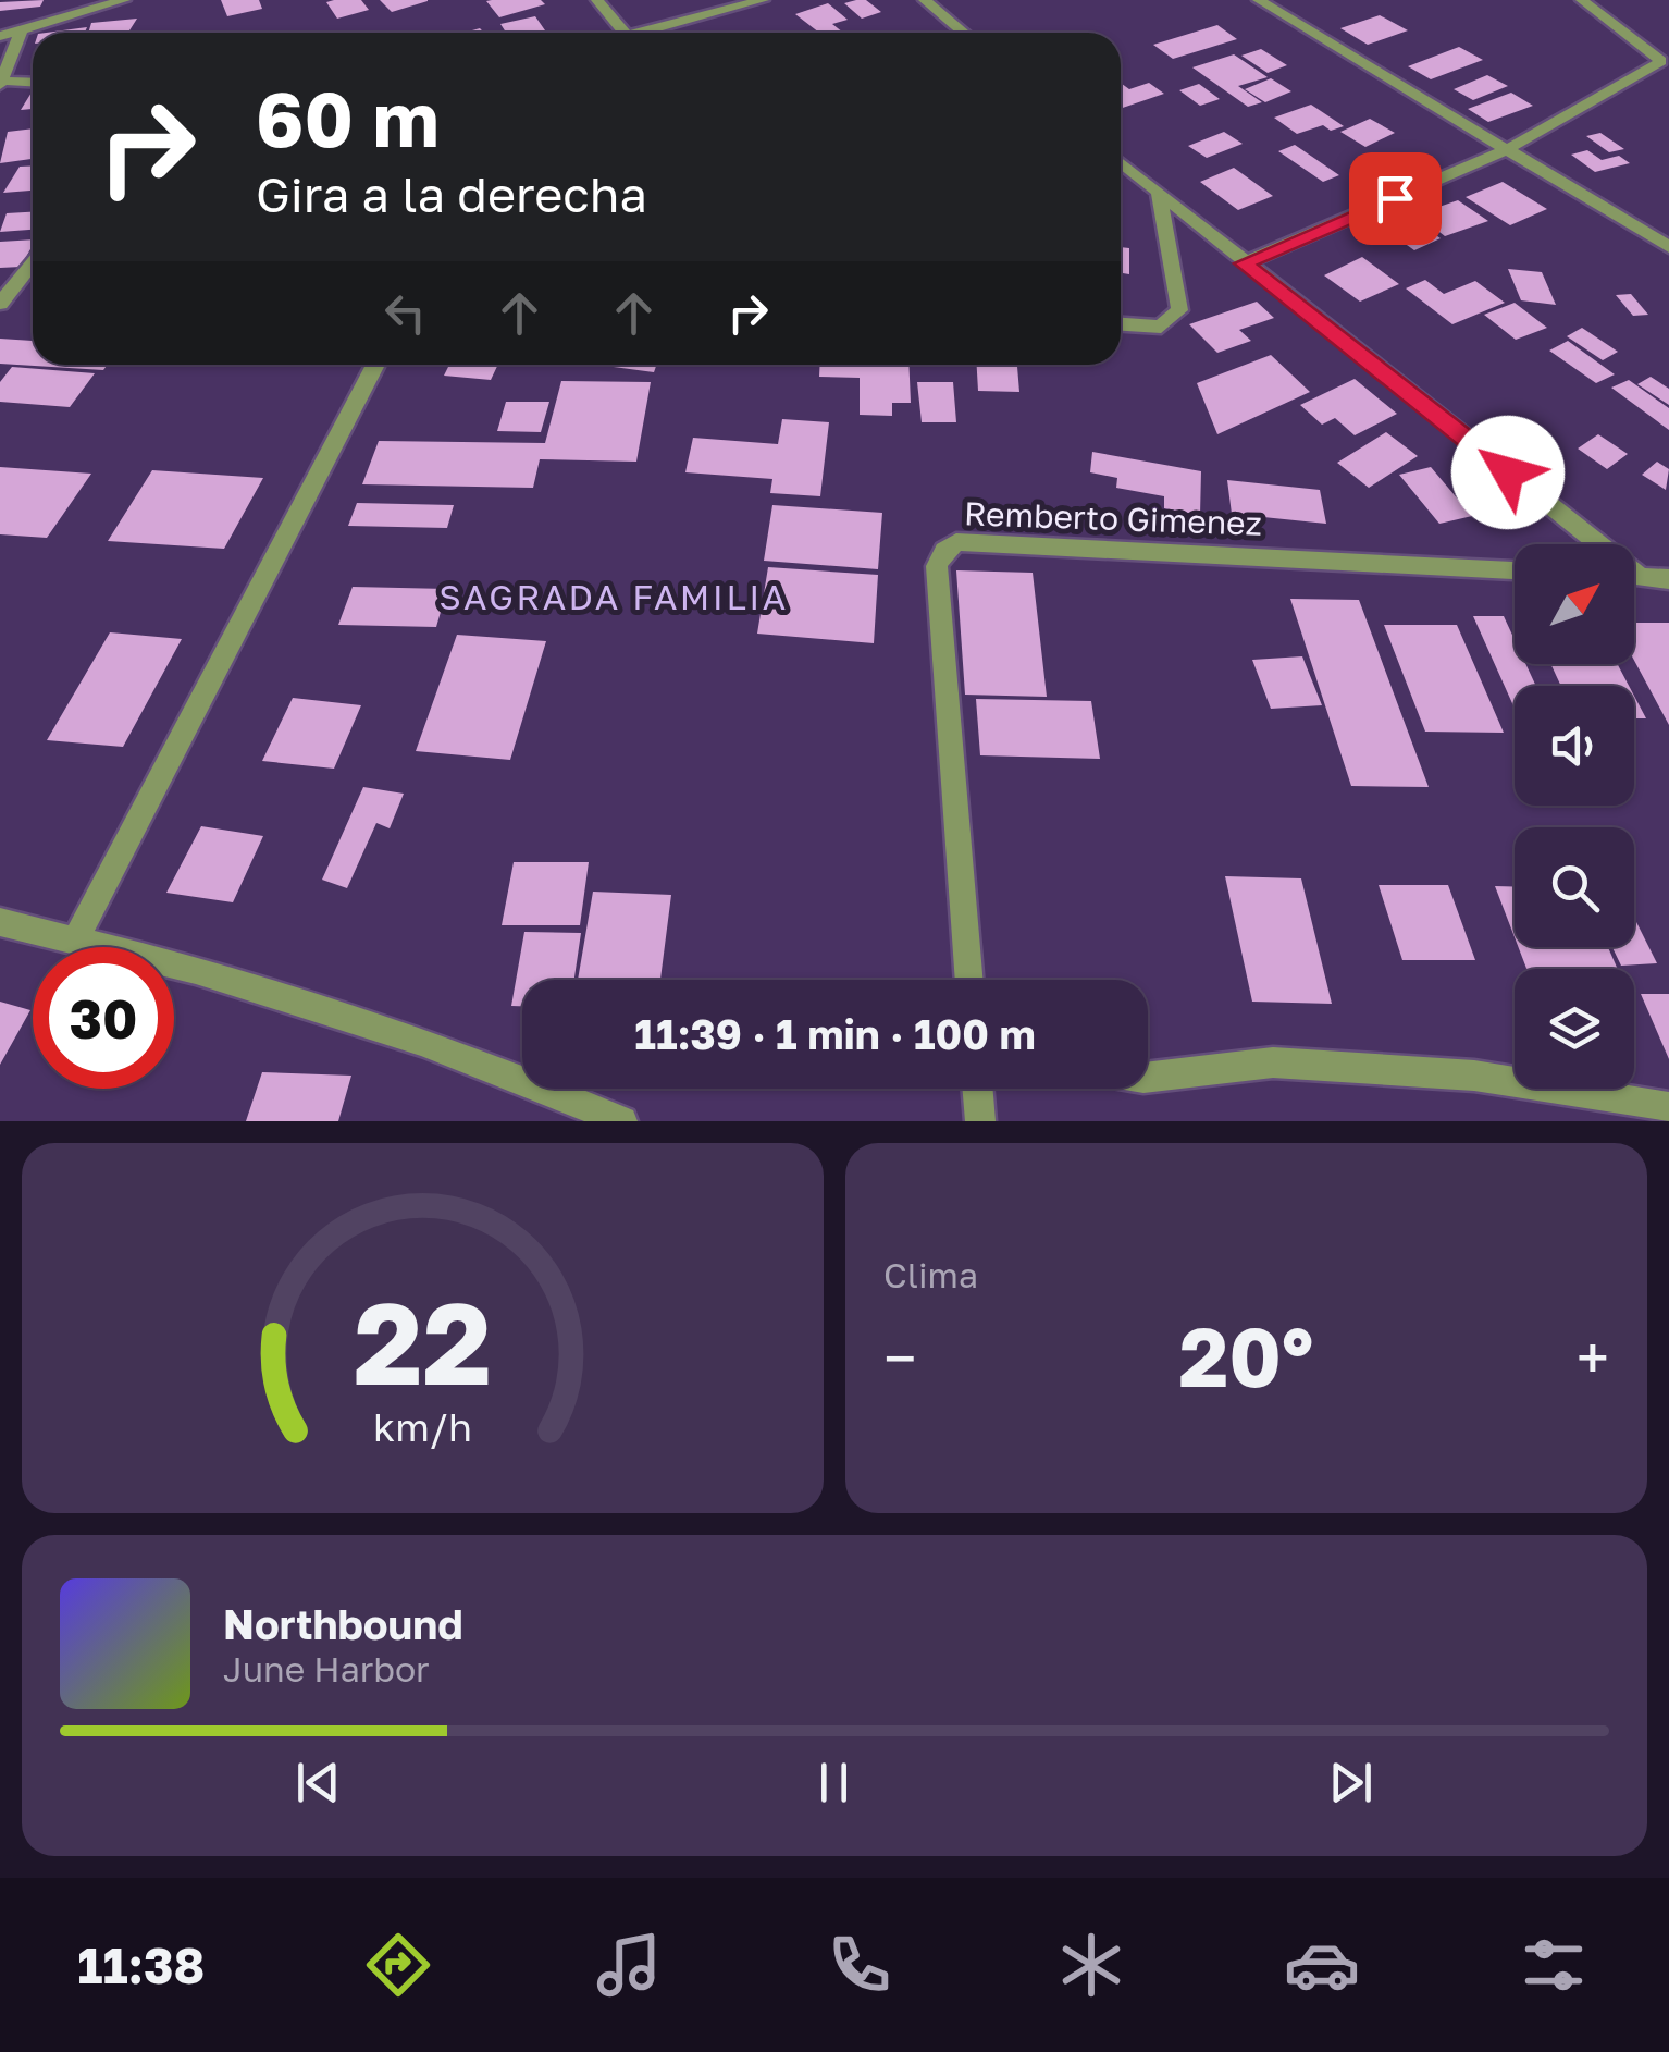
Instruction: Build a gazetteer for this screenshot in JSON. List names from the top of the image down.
{
  "streets": {
    "street": ["Remberto Gimenez"]
  },
  "districts": ["SAGRADA FAMILIA"],
  "north": "top right",
  "page": {
    "turn": ["60 m", "Gira a la derecha"],
    "limit": "30",
    "trip": "11:39 · 1 min · 100 m",
    "tile": "Clima",
    "heat": ["−", "20°", "+"],
    "song": ["Northbound", "June Harbor"],
    "tabs": "11:38",
    "gauge": ["22", "km/h"]
  }
}
